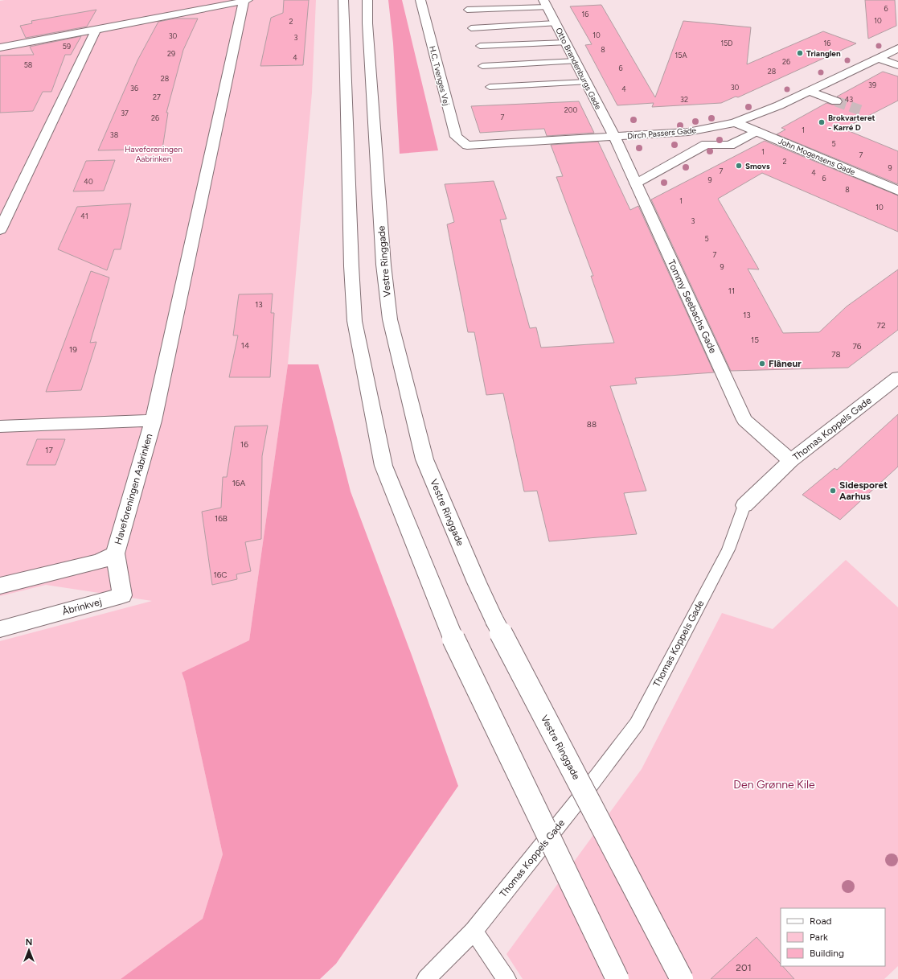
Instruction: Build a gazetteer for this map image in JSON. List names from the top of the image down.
{
  "streets": {
    "street": [
      "Otto Brandenburgs Gade",
      "H.C. Tvenges Vej",
      "Dirch Passers Gade",
      "John Mogensens Gade",
      "Vestre Ringgade",
      "Tommy Seebachs Gade",
      "Thomas Koppels Gade",
      "Haveforeningen Aabrinken",
      "Åbrinkvej"
    ]
  },
  "crossings": [
    ["Otto Brandenburgs Gade", "Dirch Passers Gade"],
    ["Otto Brandenburgs Gade", "Tommy Seebachs Gade"],
    ["H.C. Tvenges Vej", "Dirch Passers Gade"],
    ["Dirch Passers Gade", "John Mogensens Gade"],
    ["Dirch Passers Gade", "Tommy Seebachs Gade"],
    ["Tommy Seebachs Gade", "Thomas Koppels Gade"],
    ["Haveforeningen Aabrinken", "Åbrinkvej"]
  ],
  "parks": ["Haveforeningen Aabrinken", "Den Grønne Kile"],
  "places": [
    "Trianglen",
    "Brokvarteret - Karré D",
    "Smovs",
    "Flâneur",
    "Sidesporet Aarhus"
  ],
  "house_numbers": [
    "6",
    "16",
    "10",
    "2",
    "10",
    "30",
    "3",
    "15D",
    "16",
    "59",
    "8",
    "29",
    "15A",
    "4",
    "26",
    "58",
    "6",
    "28",
    "28",
    "39",
    "30",
    "36",
    "4",
    "27",
    "32",
    "43",
    "200",
    "37",
    "7",
    "26",
    "1",
    "38",
    "5",
    "1",
    "7",
    "2",
    "9",
    "7",
    "4",
    "6",
    "9",
    "40",
    "8",
    "1",
    "10",
    "41",
    "3",
    "5",
    "7",
    "9",
    "11",
    "13",
    "13",
    "72",
    "15",
    "14",
    "76",
    "19",
    "78",
    "88",
    "16",
    "17",
    "16A",
    "16B",
    "16C",
    "201"
  ],
  "legend": ["Road", "Park", "Building"],
  "north": "top"
}
